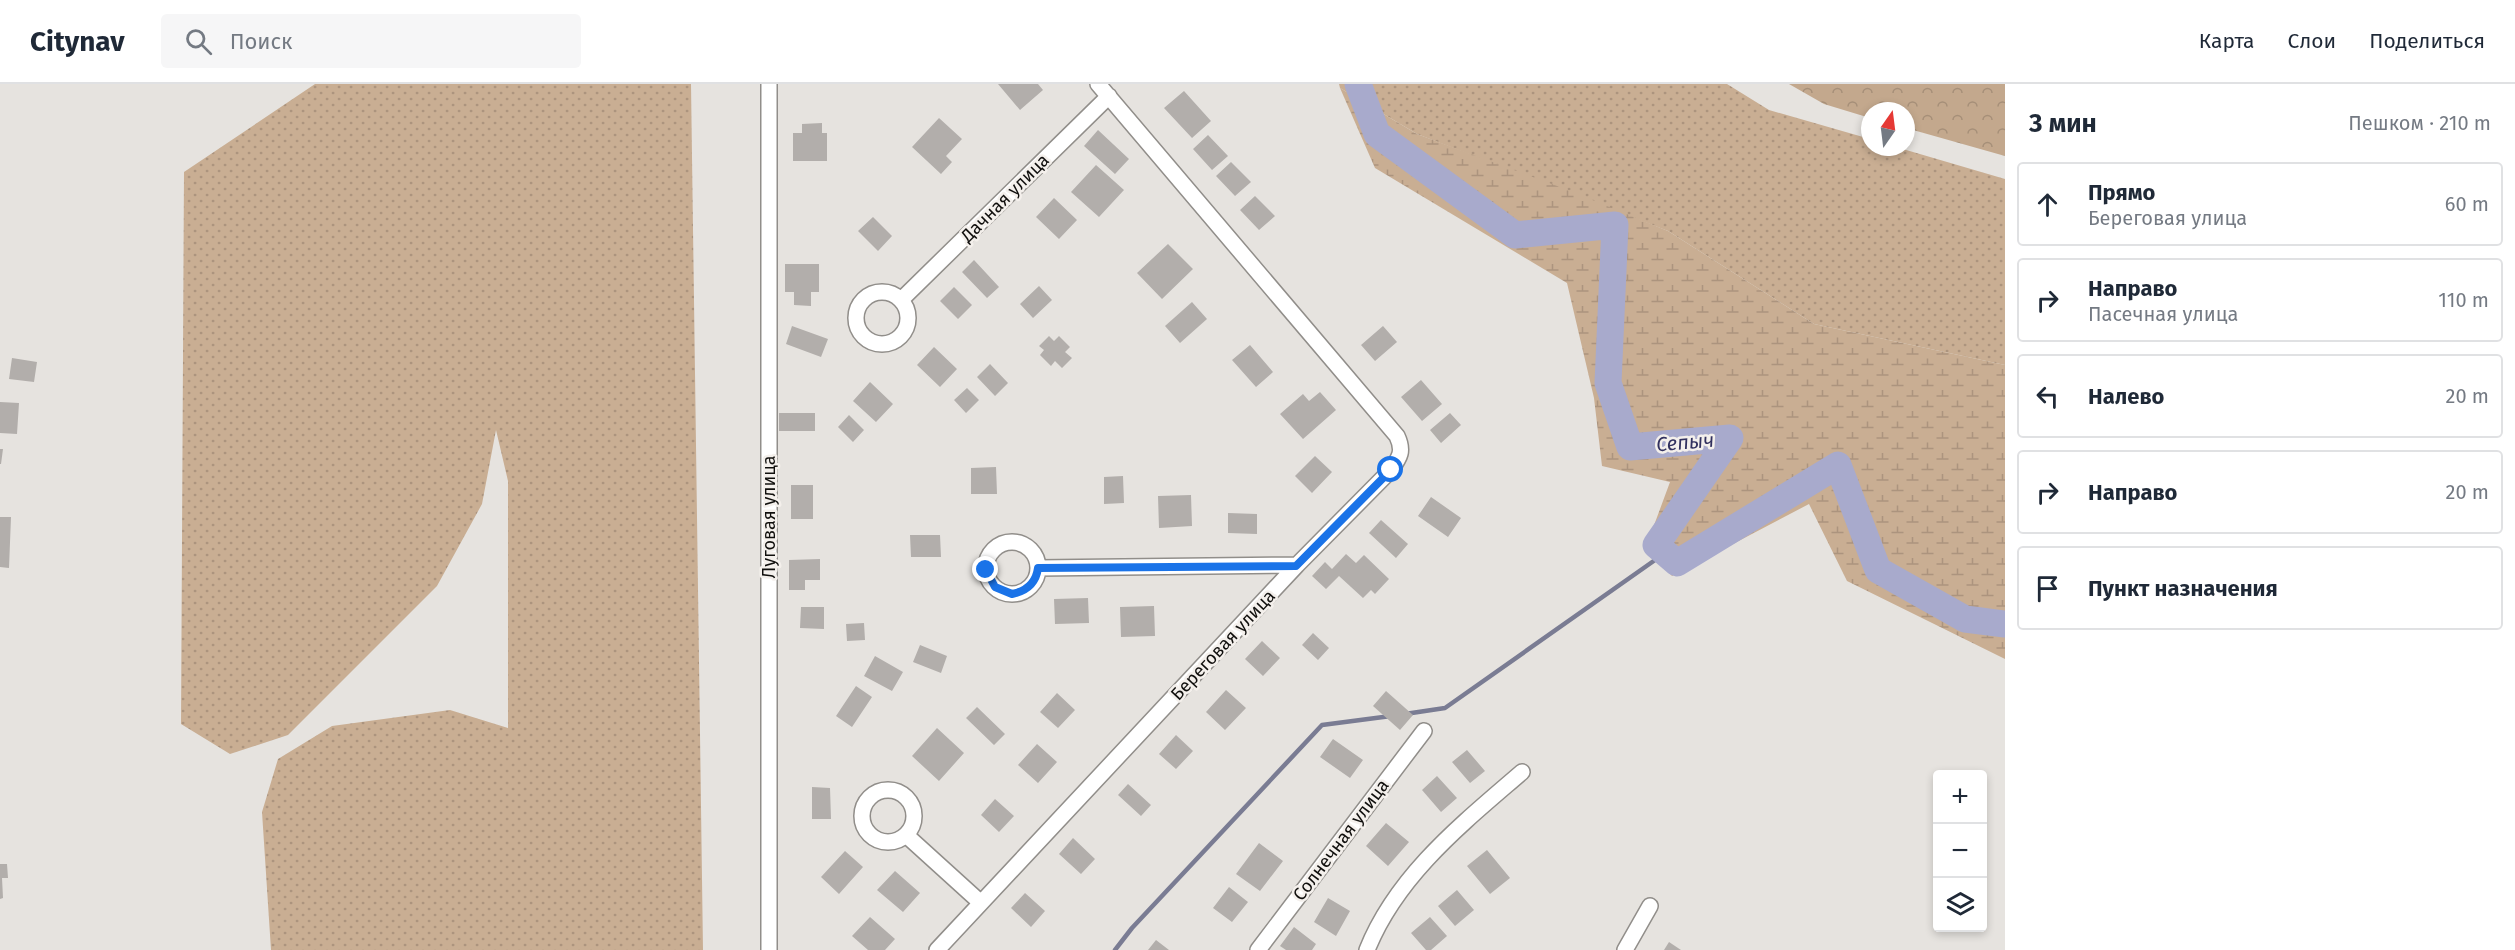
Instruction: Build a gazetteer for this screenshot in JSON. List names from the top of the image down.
{
  "streets": {
    "street": [
      "Дачная улица",
      "Луговая улица",
      "Береговая улица",
      "Солнечная улица"
    ]
  },
  "crossings": [
    ["Дачная улица", "Береговая улица"]
  ],
  "water": ["Сепыч"],
  "north": "top",
  "page": {
    "header": "Citynav",
    "search": "Поиск",
    "nav": ["Карта", "Слои", "Поделиться"],
    "heading": ["3 мин", "Пешком · 210 m"],
    "list": [
      ["Прямо", "Береговая улица", "60 m"],
      ["Направо", "Пасечная улица", "110 m"],
      ["Налево", "20 m"],
      ["Направо", "20 m"],
      "Пункт назначения"
    ],
    "map_buttons": ["+", "−"]
  }
}
